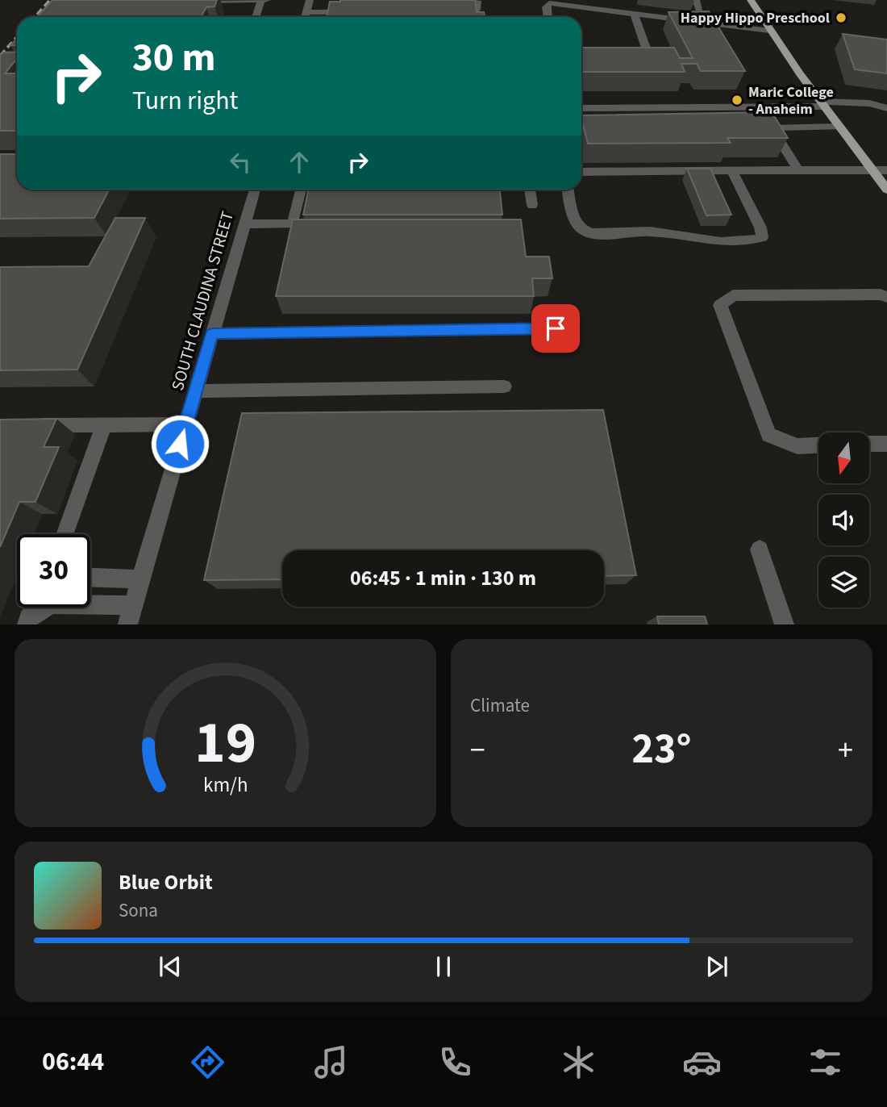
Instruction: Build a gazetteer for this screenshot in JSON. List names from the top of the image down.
{
  "streets": {
    "street": ["SOUTH CLAUDINA STREET"]
  },
  "places": ["Happy Hippo Preschool", "Maric College - Anaheim"],
  "north": "bottom",
  "page": {
    "turn": ["30 m", "Turn right"],
    "limit": "30",
    "trip": "06:45 · 1 min · 130 m",
    "tile": "Climate",
    "heat": ["−", "23°", "+"],
    "song": ["Blue Orbit", "Sona"],
    "tabs": "06:44",
    "gauge": ["19", "km/h"]
  }
}
